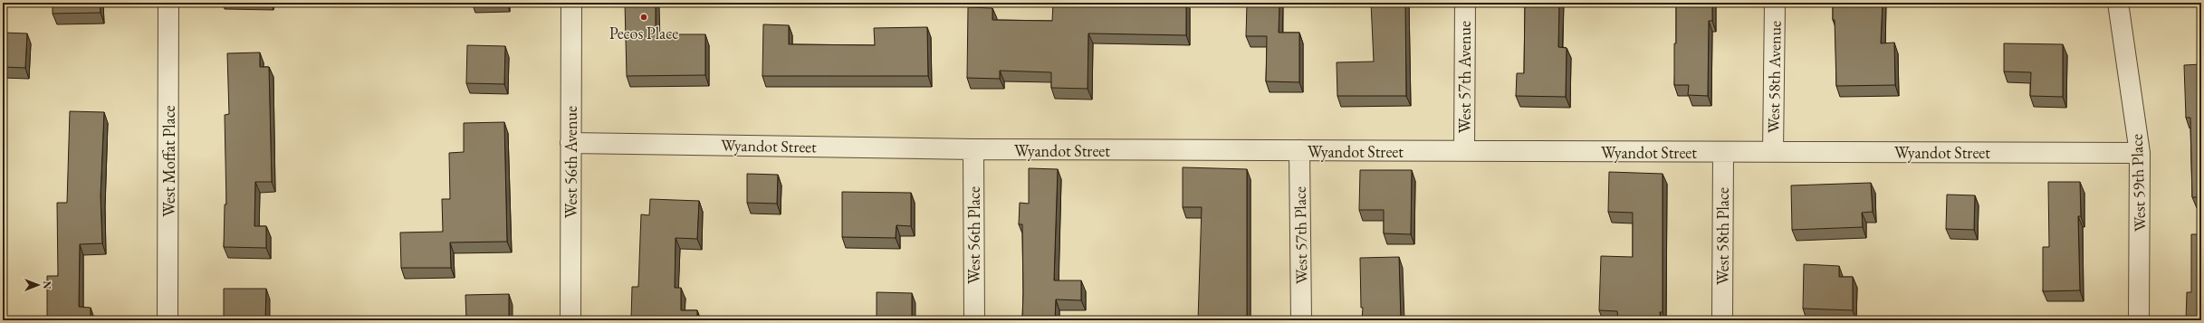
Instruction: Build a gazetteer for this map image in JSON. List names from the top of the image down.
{
  "streets": {
    "street": [
      "West 57th Avenue",
      "West 58th Avenue",
      "Wyandot Street",
      "West Moffat Place",
      "West 56th Avenue",
      "West 59th Place",
      "West 56th Place",
      "West 57th Place",
      "West 58th Place"
    ]
  },
  "crossings": [
    ["West 57th Avenue", "Wyandot Street"],
    ["West 58th Avenue", "Wyandot Street"],
    ["Wyandot Street", "West 56th Avenue"],
    ["Wyandot Street", "West 59th Place"],
    ["Wyandot Street", "West 56th Place"],
    ["Wyandot Street", "West 57th Place"],
    ["Wyandot Street", "West 58th Place"]
  ],
  "places": ["Pecos Place"],
  "north": "right"
}
